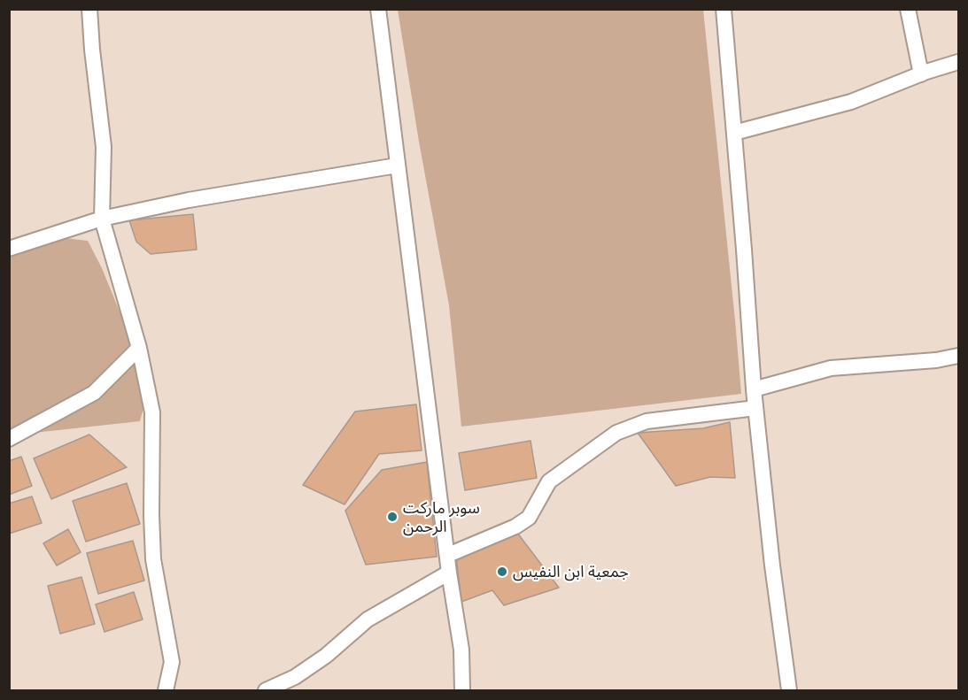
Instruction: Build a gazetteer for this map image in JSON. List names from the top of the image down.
{
  "places": ["سوبر ماركت الرحمن", "جمعية ابن النفيس"]
}
